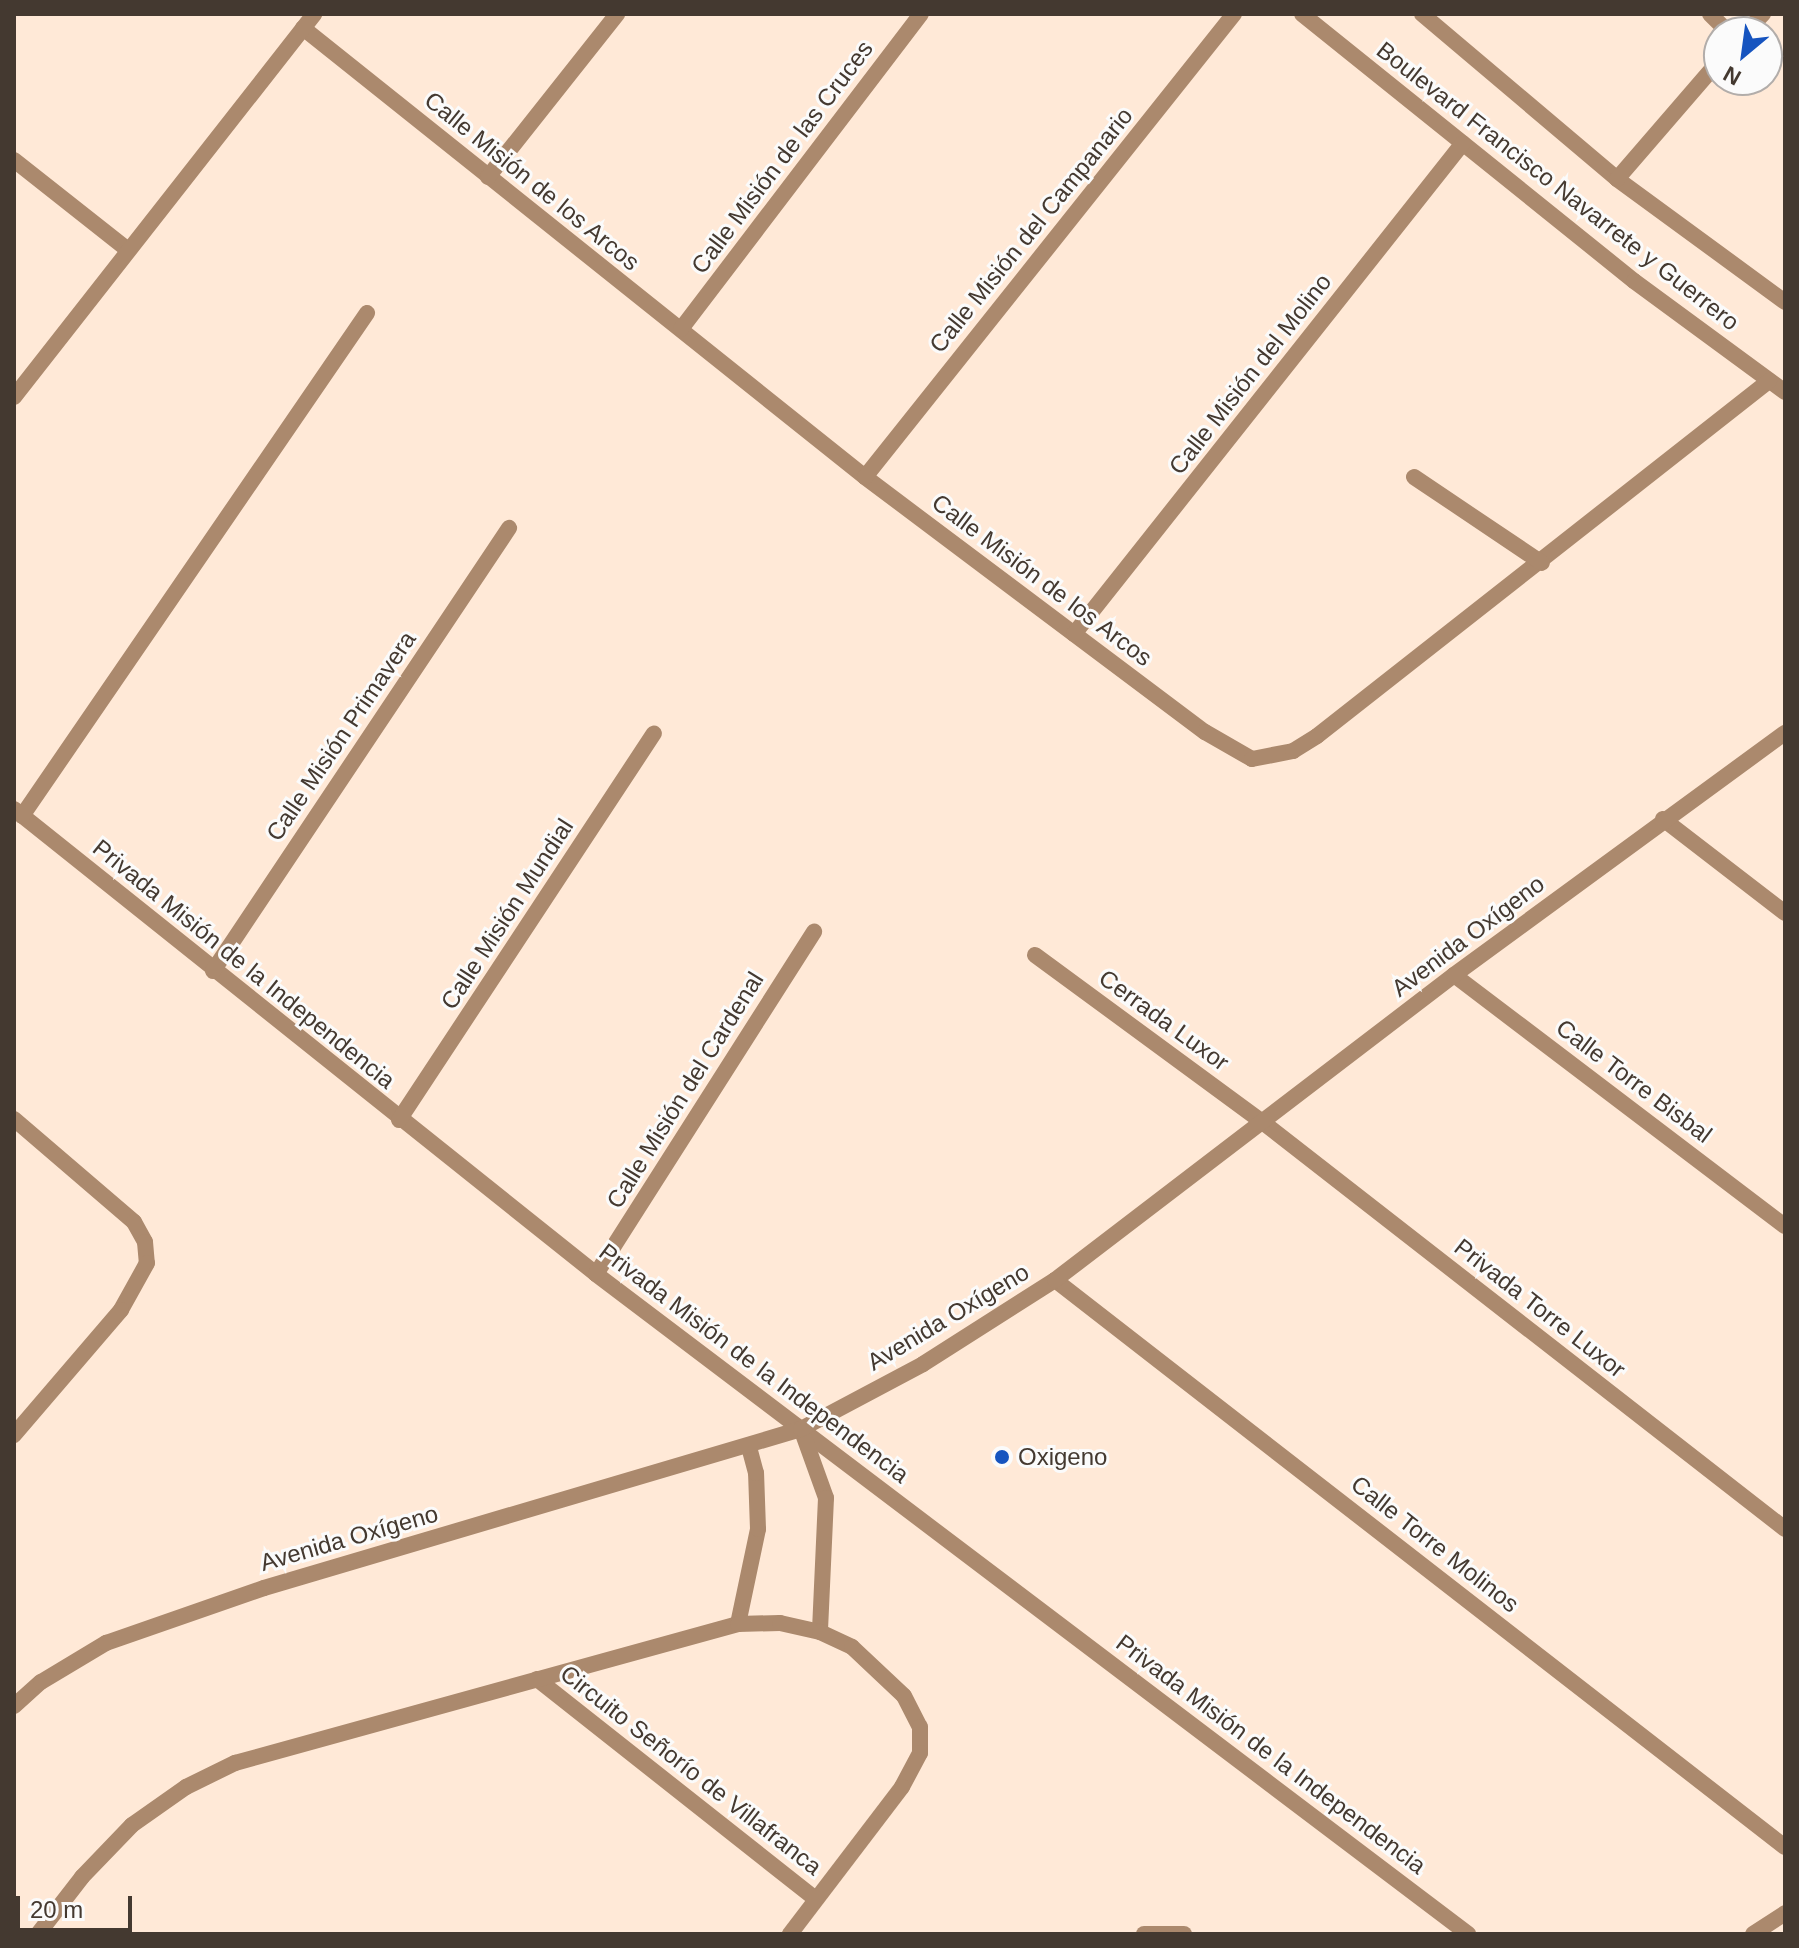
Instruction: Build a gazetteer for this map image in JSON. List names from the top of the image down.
{
  "streets": {
    "street": [
      "Calle Misión de las Cruces",
      "Calle Misión de los Arcos",
      "Boulevard Francisco Navarrete y Guerrero",
      "Calle Misión del Campanario",
      "Calle Misión del Molino",
      "Calle Misión Primavera",
      "Calle Misión Mundial",
      "Avenida Oxígeno",
      "Privada Misión de la Independencia",
      "Cerrada Luxor",
      "Calle Torre Bisbal",
      "Calle Misión del Cardenal",
      "Privada Torre Luxor",
      "Calle Torre Molinos",
      "Circuito Señorío de Villafranca"
    ]
  },
  "crossings": [
    ["Calle Misión de las Cruces", "Calle Misión de los Arcos"],
    ["Calle Misión de los Arcos", "Boulevard Francisco Navarrete y Guerrero"],
    ["Calle Misión de los Arcos", "Calle Misión del Campanario"],
    ["Calle Misión de los Arcos", "Calle Misión del Molino"],
    ["Boulevard Francisco Navarrete y Guerrero", "Calle Misión del Molino"],
    ["Calle Misión Primavera", "Privada Misión de la Independencia"],
    ["Calle Misión Mundial", "Privada Misión de la Independencia"],
    ["Avenida Oxígeno", "Privada Misión de la Independencia"],
    ["Avenida Oxígeno", "Cerrada Luxor"],
    ["Avenida Oxígeno", "Calle Torre Bisbal"],
    ["Avenida Oxígeno", "Privada Torre Luxor"],
    ["Avenida Oxígeno", "Calle Torre Molinos"],
    ["Privada Misión de la Independencia", "Calle Misión del Cardenal"],
    ["Cerrada Luxor", "Privada Torre Luxor"]
  ],
  "places": ["Oxigeno"],
  "scale_bar": "20 m",
  "north": "bottom left"
}
